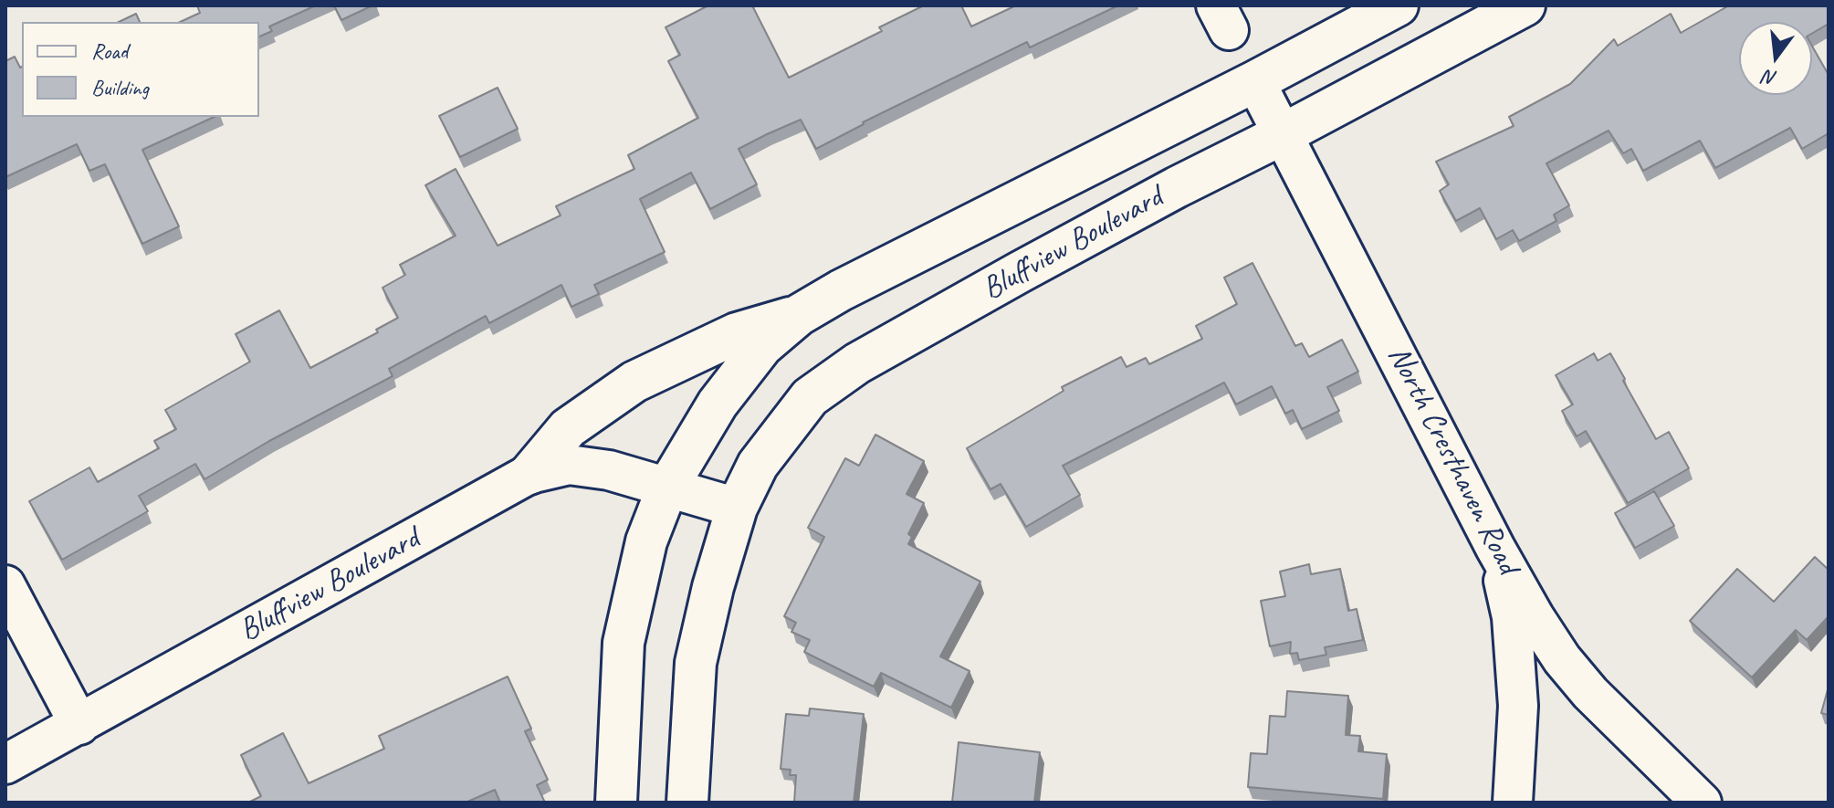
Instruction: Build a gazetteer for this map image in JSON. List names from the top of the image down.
{
  "streets": {
    "main road": ["Bluffview Boulevard"],
    "street": ["North Cresthaven Road"]
  },
  "crossings": [
    ["Bluffview Boulevard", "North Cresthaven Road"]
  ],
  "legend": ["Road", "Building"],
  "north": "bottom"
}
